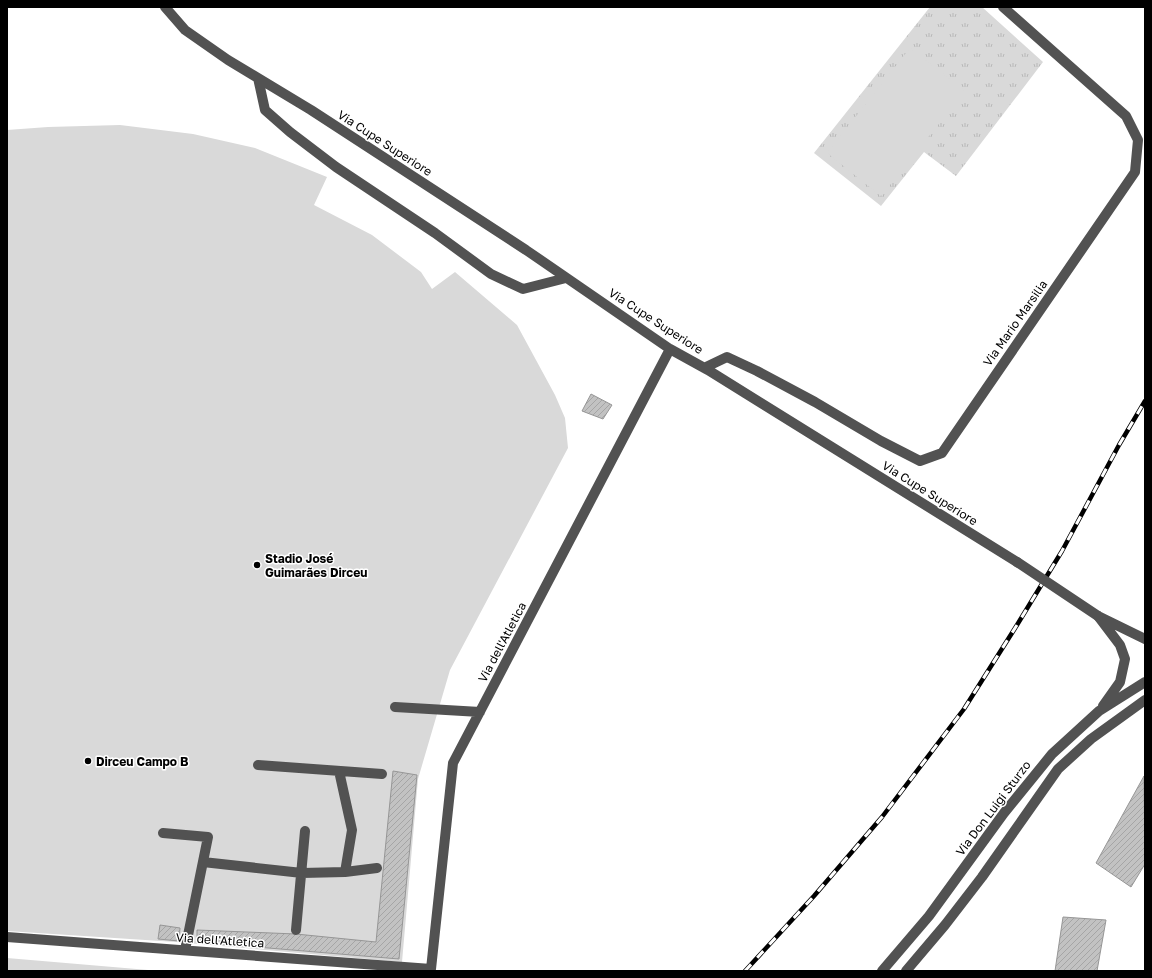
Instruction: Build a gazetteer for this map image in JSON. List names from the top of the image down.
{
  "streets": {
    "street": [
      "Via Cupe Superiore",
      "Via Mario Marsilia",
      "Via dell'Atletica",
      "Via Don Luigi Sturzo"
    ]
  },
  "crossings": [
    ["Via Cupe Superiore", "Via Mario Marsilia"],
    ["Via Cupe Superiore", "Via dell'Atletica"]
  ],
  "places": ["Stadio José Guimarães Dirceu", "Dirceu Campo B"]
}
